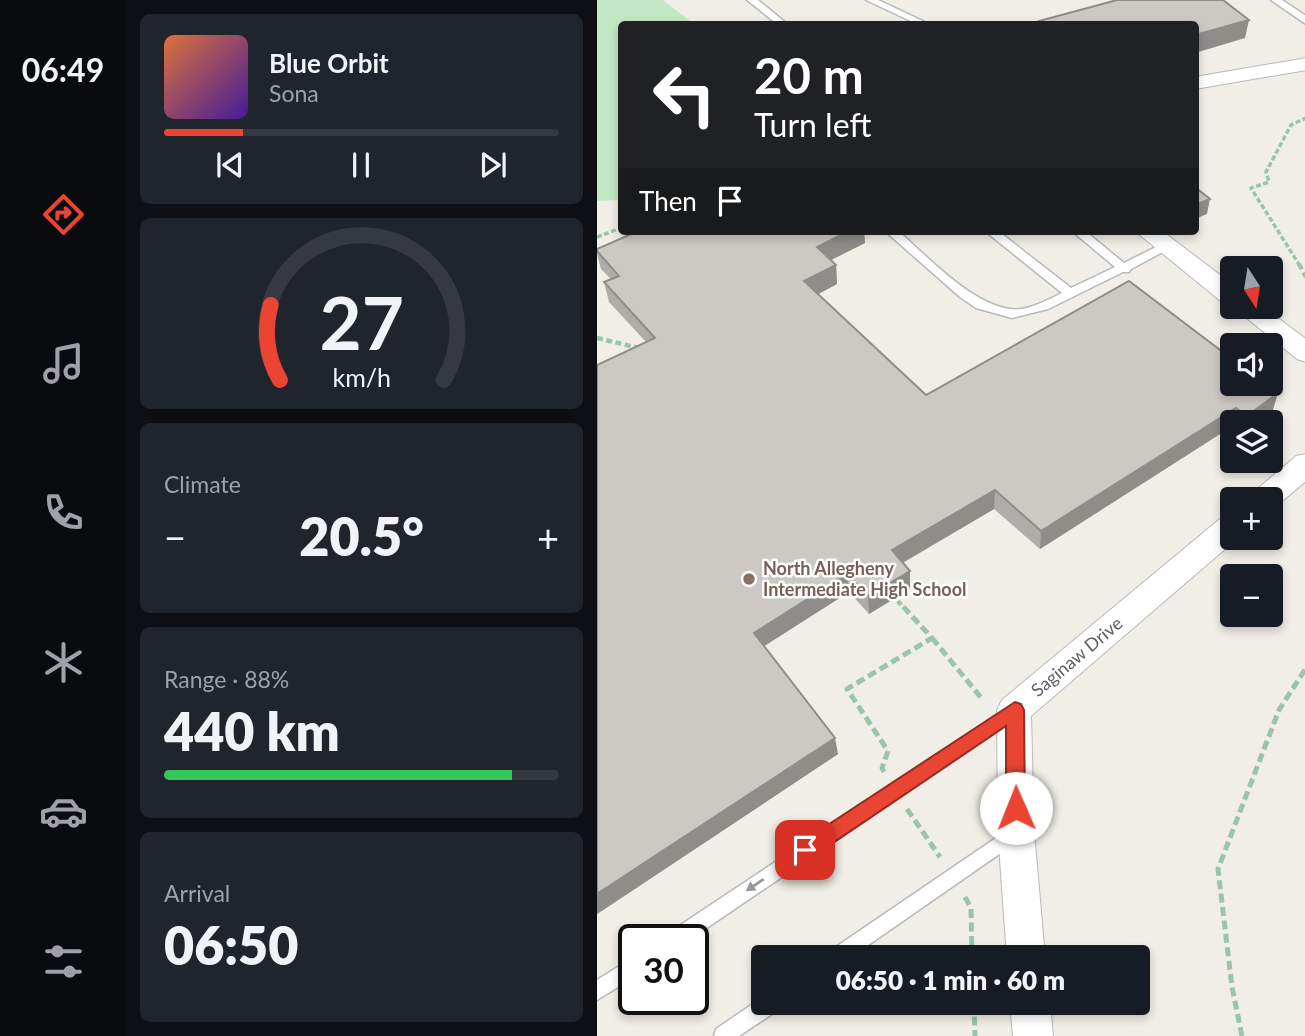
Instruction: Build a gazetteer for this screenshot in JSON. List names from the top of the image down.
{
  "streets": {
    "street": ["Saginaw Drive"]
  },
  "places": ["North Allegheny Intermediate High School"],
  "north": "bottom",
  "page": {
    "tabs": "06:49",
    "turn": ["20 m", "Turn left"],
    "song": ["Blue Orbit", "Sona"],
    "then": "Then",
    "map_buttons": ["+", "−"],
    "tile": [
      "Climate",
      ["Range · 88%", "440 km"],
      ["Arrival", "06:50"]
    ],
    "heat": ["−", "20.5°", "+"],
    "limit": "30",
    "trip": "06:50 · 1 min · 60 m",
    "gauge": ["27", "km/h"]
  }
}
